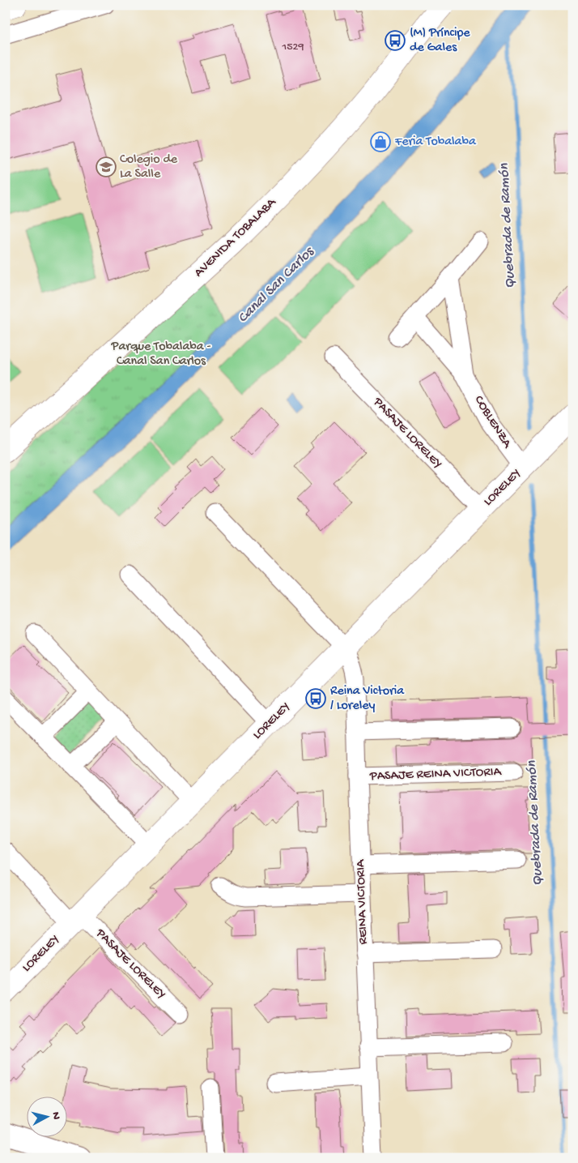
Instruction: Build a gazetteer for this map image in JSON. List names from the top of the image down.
{
  "streets": {
    "main road": ["AVENIDA TOBALABA", "LORELEY"],
    "street": [
      "COBLENZA",
      "PASAJE LORELEY",
      "PASAJE REINA VICTORIA",
      "REINA VICTORIA"
    ]
  },
  "crossings": [
    ["COBLENZA", "LORELEY"],
    ["PASAJE LORELEY", "LORELEY"],
    ["LORELEY", "REINA VICTORIA"],
    ["PASAJE REINA VICTORIA", "REINA VICTORIA"]
  ],
  "water": ["Quebrada de Ramón", "Canal San Carlos"],
  "parks": ["Parque Tobalaba - Canal San Carlos"],
  "places": {
    "bus stop": ["(M) Príncipe de Gales", "Reina Victoria / Loreley"],
    "shop": ["Feria Tobalaba"],
    "school or university": ["Colegio de La Salle"]
  },
  "house_numbers": ["1529"],
  "north": "right"
}
